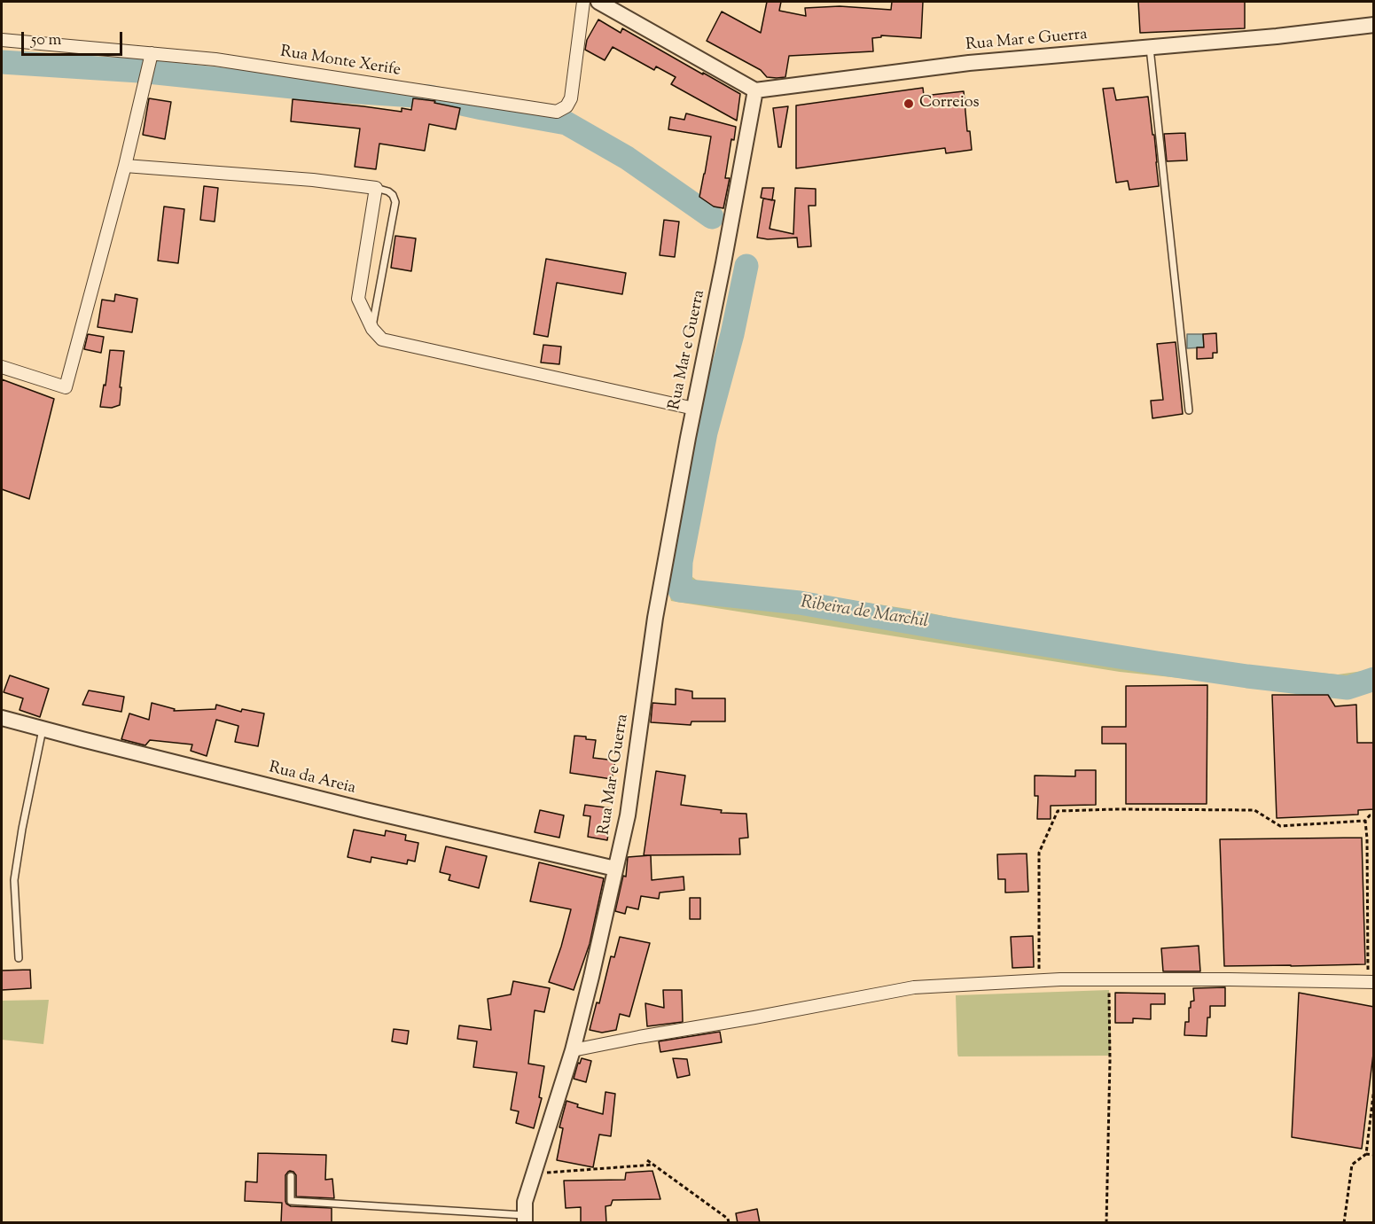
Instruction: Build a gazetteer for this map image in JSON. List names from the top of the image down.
{
  "streets": {
    "street": ["Rua Mar e Guerra", "Rua Monte Xerife", "Rua da Areia"]
  },
  "crossings": [
    ["Rua Mar e Guerra", "Rua da Areia"]
  ],
  "water": ["Ribeira de Marchil"],
  "places": ["Correios"],
  "scale_bar": "50 m"
}
